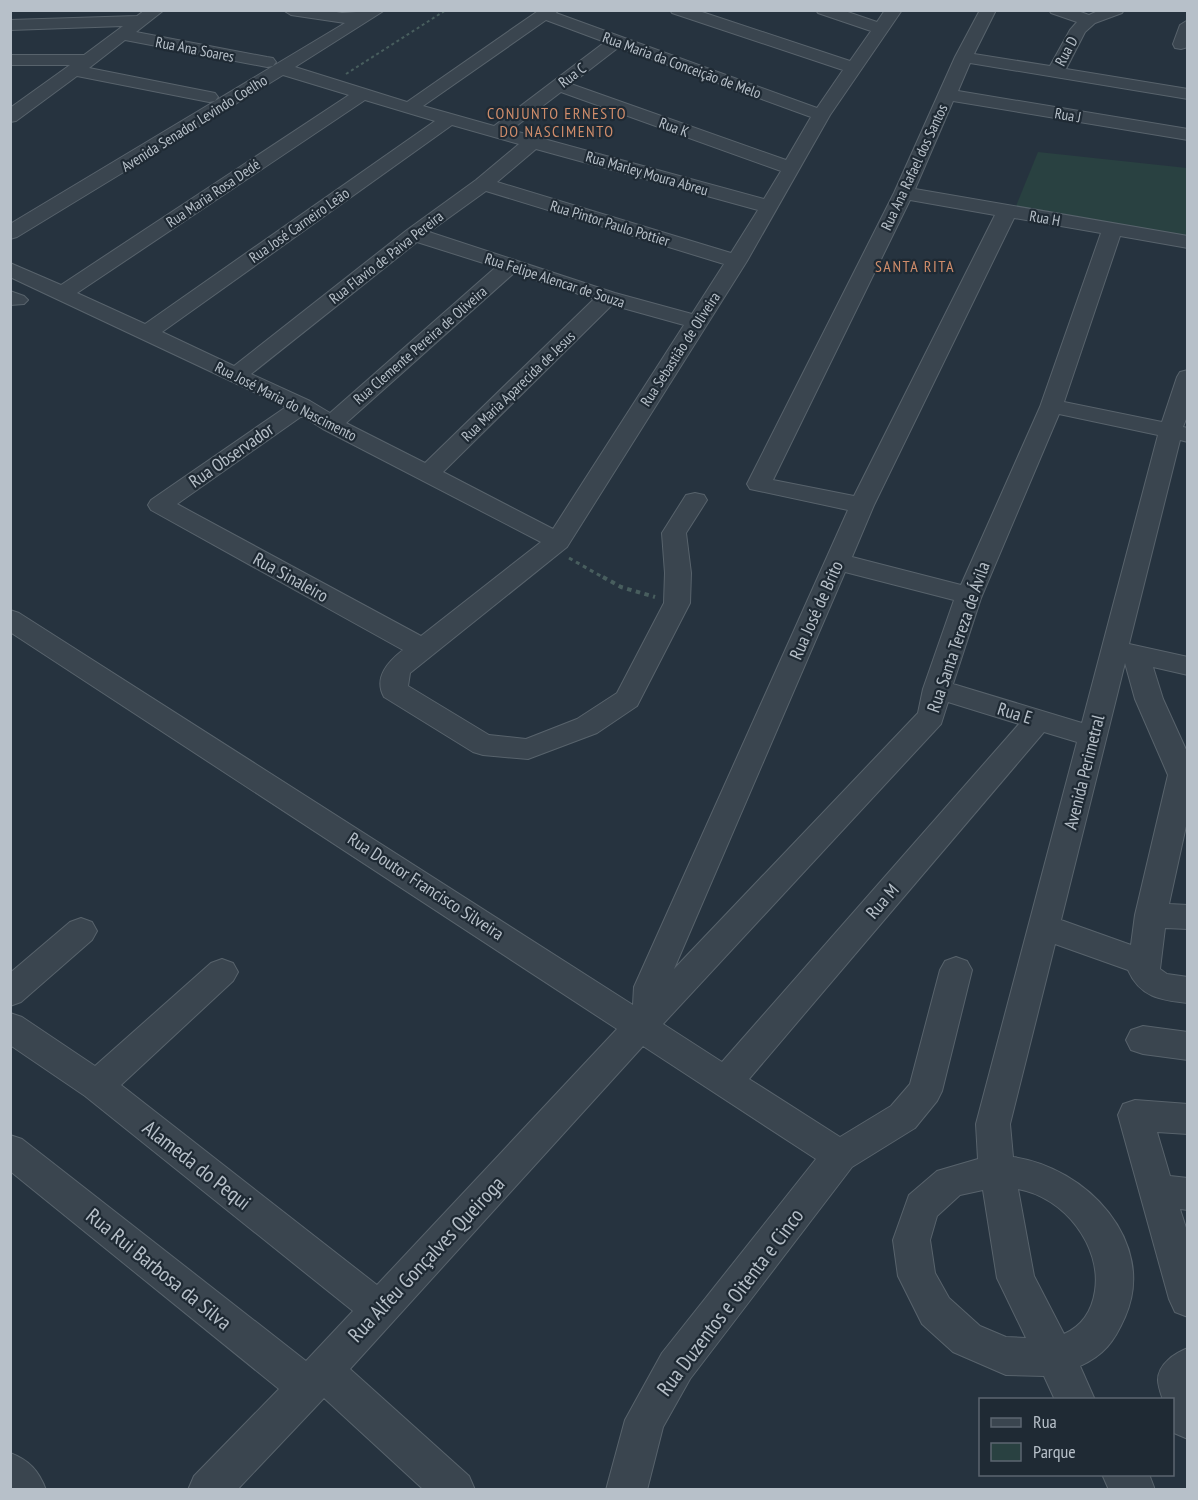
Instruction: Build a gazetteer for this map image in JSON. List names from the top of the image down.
{
  "streets": {
    "street": [
      "Rua Ana Soares",
      "Rua D",
      "Rua Maria da Conceição de Melo",
      "Rua C",
      "Rua J",
      "Avenida Senador Levindo Coelho",
      "Rua K",
      "Rua Ana Rafael dos Santos",
      "Rua Marley Moura Abreu",
      "Rua Maria Rosa Dedé",
      "Rua H",
      "Rua Pintor Paulo Pottier",
      "Rua José Carneiro Leão",
      "Rua Flavio de Paiva Pereira",
      "Rua Felipe Alencar de Souza",
      "Rua Clemente Pereira de Oliveira",
      "Rua Sebastião de Oliveira",
      "Rua Maria Aparecida de Jesus",
      "Rua José Maria do Nascimento",
      "Rua Observador",
      "Rua Sinaleiro",
      "Rua José de Brito",
      "Rua Santa Tereza de Ávila",
      "Rua E",
      "Avenida Perimetral",
      "Rua Doutor Francisco Silveira",
      "Rua M",
      "Alameda do Pequi",
      "Rua Alfeu Gonçalves Queiroga",
      "Rua Rui Barbosa da Silva",
      "Rua Duzentos e Oitenta e Cinco"
    ]
  },
  "crossings": [
    ["Rua Ana Soares", "Avenida Senador Levindo Coelho"],
    ["Rua Ana Soares", "Rua Marley Moura Abreu"],
    ["Rua Maria da Conceição de Melo", "Rua C"],
    ["Rua Maria da Conceição de Melo", "Rua Sebastião de Oliveira"],
    ["Rua C", "Rua K"],
    ["Rua C", "Rua Marley Moura Abreu"],
    ["Rua J", "Rua Ana Rafael dos Santos"],
    ["Avenida Senador Levindo Coelho", "Rua Marley Moura Abreu"],
    ["Rua K", "Rua Sebastião de Oliveira"],
    ["Rua Ana Rafael dos Santos", "Rua H"],
    ["Rua Ana Rafael dos Santos", "Rua José de Brito"],
    ["Rua Marley Moura Abreu", "Rua Maria Rosa Dedé"],
    ["Rua Marley Moura Abreu", "Rua José Carneiro Leão"],
    ["Rua Marley Moura Abreu", "Rua Flavio de Paiva Pereira"],
    ["Rua Marley Moura Abreu", "Rua Sebastião de Oliveira"],
    ["Rua Maria Rosa Dedé", "Rua José Maria do Nascimento"],
    ["Rua H", "Rua José de Brito"],
    ["Rua H", "Rua Santa Tereza de Ávila"],
    ["Rua Pintor Paulo Pottier", "Rua Flavio de Paiva Pereira"],
    ["Rua Pintor Paulo Pottier", "Rua Sebastião de Oliveira"],
    ["Rua José Carneiro Leão", "Rua José Maria do Nascimento"],
    ["Rua Flavio de Paiva Pereira", "Rua Felipe Alencar de Souza"],
    ["Rua Flavio de Paiva Pereira", "Rua José Maria do Nascimento"],
    ["Rua Felipe Alencar de Souza", "Rua Clemente Pereira de Oliveira"],
    ["Rua Felipe Alencar de Souza", "Rua Sebastião de Oliveira"],
    ["Rua Felipe Alencar de Souza", "Rua Maria Aparecida de Jesus"],
    ["Rua Clemente Pereira de Oliveira", "Rua José Maria do Nascimento"],
    ["Rua Sebastião de Oliveira", "Rua José Maria do Nascimento"],
    ["Rua Sebastião de Oliveira", "Rua Sinaleiro"],
    ["Rua Maria Aparecida de Jesus", "Rua José Maria do Nascimento"],
    ["Rua José Maria do Nascimento", "Rua Observador"],
    ["Rua Observador", "Rua Sinaleiro"],
    ["Rua José de Brito", "Rua Santa Tereza de Ávila"],
    ["Rua José de Brito", "Rua Doutor Francisco Silveira"],
    ["Rua José de Brito", "Rua Alfeu Gonçalves Queiroga"],
    ["Rua Santa Tereza de Ávila", "Rua E"],
    ["Rua Santa Tereza de Ávila", "Rua Doutor Francisco Silveira"],
    ["Rua Santa Tereza de Ávila", "Rua Alfeu Gonçalves Queiroga"],
    ["Rua E", "Avenida Perimetral"],
    ["Rua E", "Rua M"],
    ["Rua Doutor Francisco Silveira", "Rua M"],
    ["Rua Doutor Francisco Silveira", "Rua Alfeu Gonçalves Queiroga"],
    ["Rua Doutor Francisco Silveira", "Rua Duzentos e Oitenta e Cinco"],
    ["Alameda do Pequi", "Rua Alfeu Gonçalves Queiroga"],
    ["Rua Alfeu Gonçalves Queiroga", "Rua Rui Barbosa da Silva"]
  ],
  "districts": ["CONJUNTO ERNESTO DO NASCIMENTO", "SANTA RITA"],
  "legend": ["Rua", "Parque"]
}
